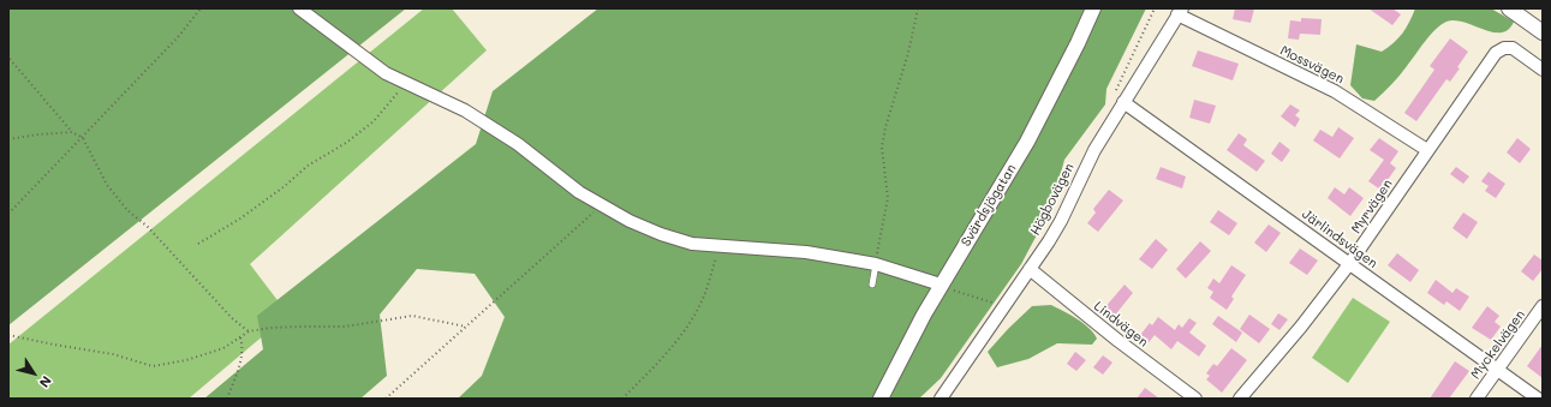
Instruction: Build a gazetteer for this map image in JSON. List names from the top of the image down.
{
  "streets": {
    "street": [
      "Mossvägen",
      "Högbovägen",
      "Svärdsjögatan",
      "Myrvägen",
      "Järlindsvägen",
      "Lindvägen",
      "Myckelvägen"
    ]
  },
  "crossings": [
    ["Mossvägen", "Högbovägen"],
    ["Mossvägen", "Myrvägen"],
    ["Högbovägen", "Järlindsvägen"],
    ["Högbovägen", "Lindvägen"],
    ["Myrvägen", "Järlindsvägen"],
    ["Järlindsvägen", "Myckelvägen"]
  ],
  "north": "bottom right"
}
